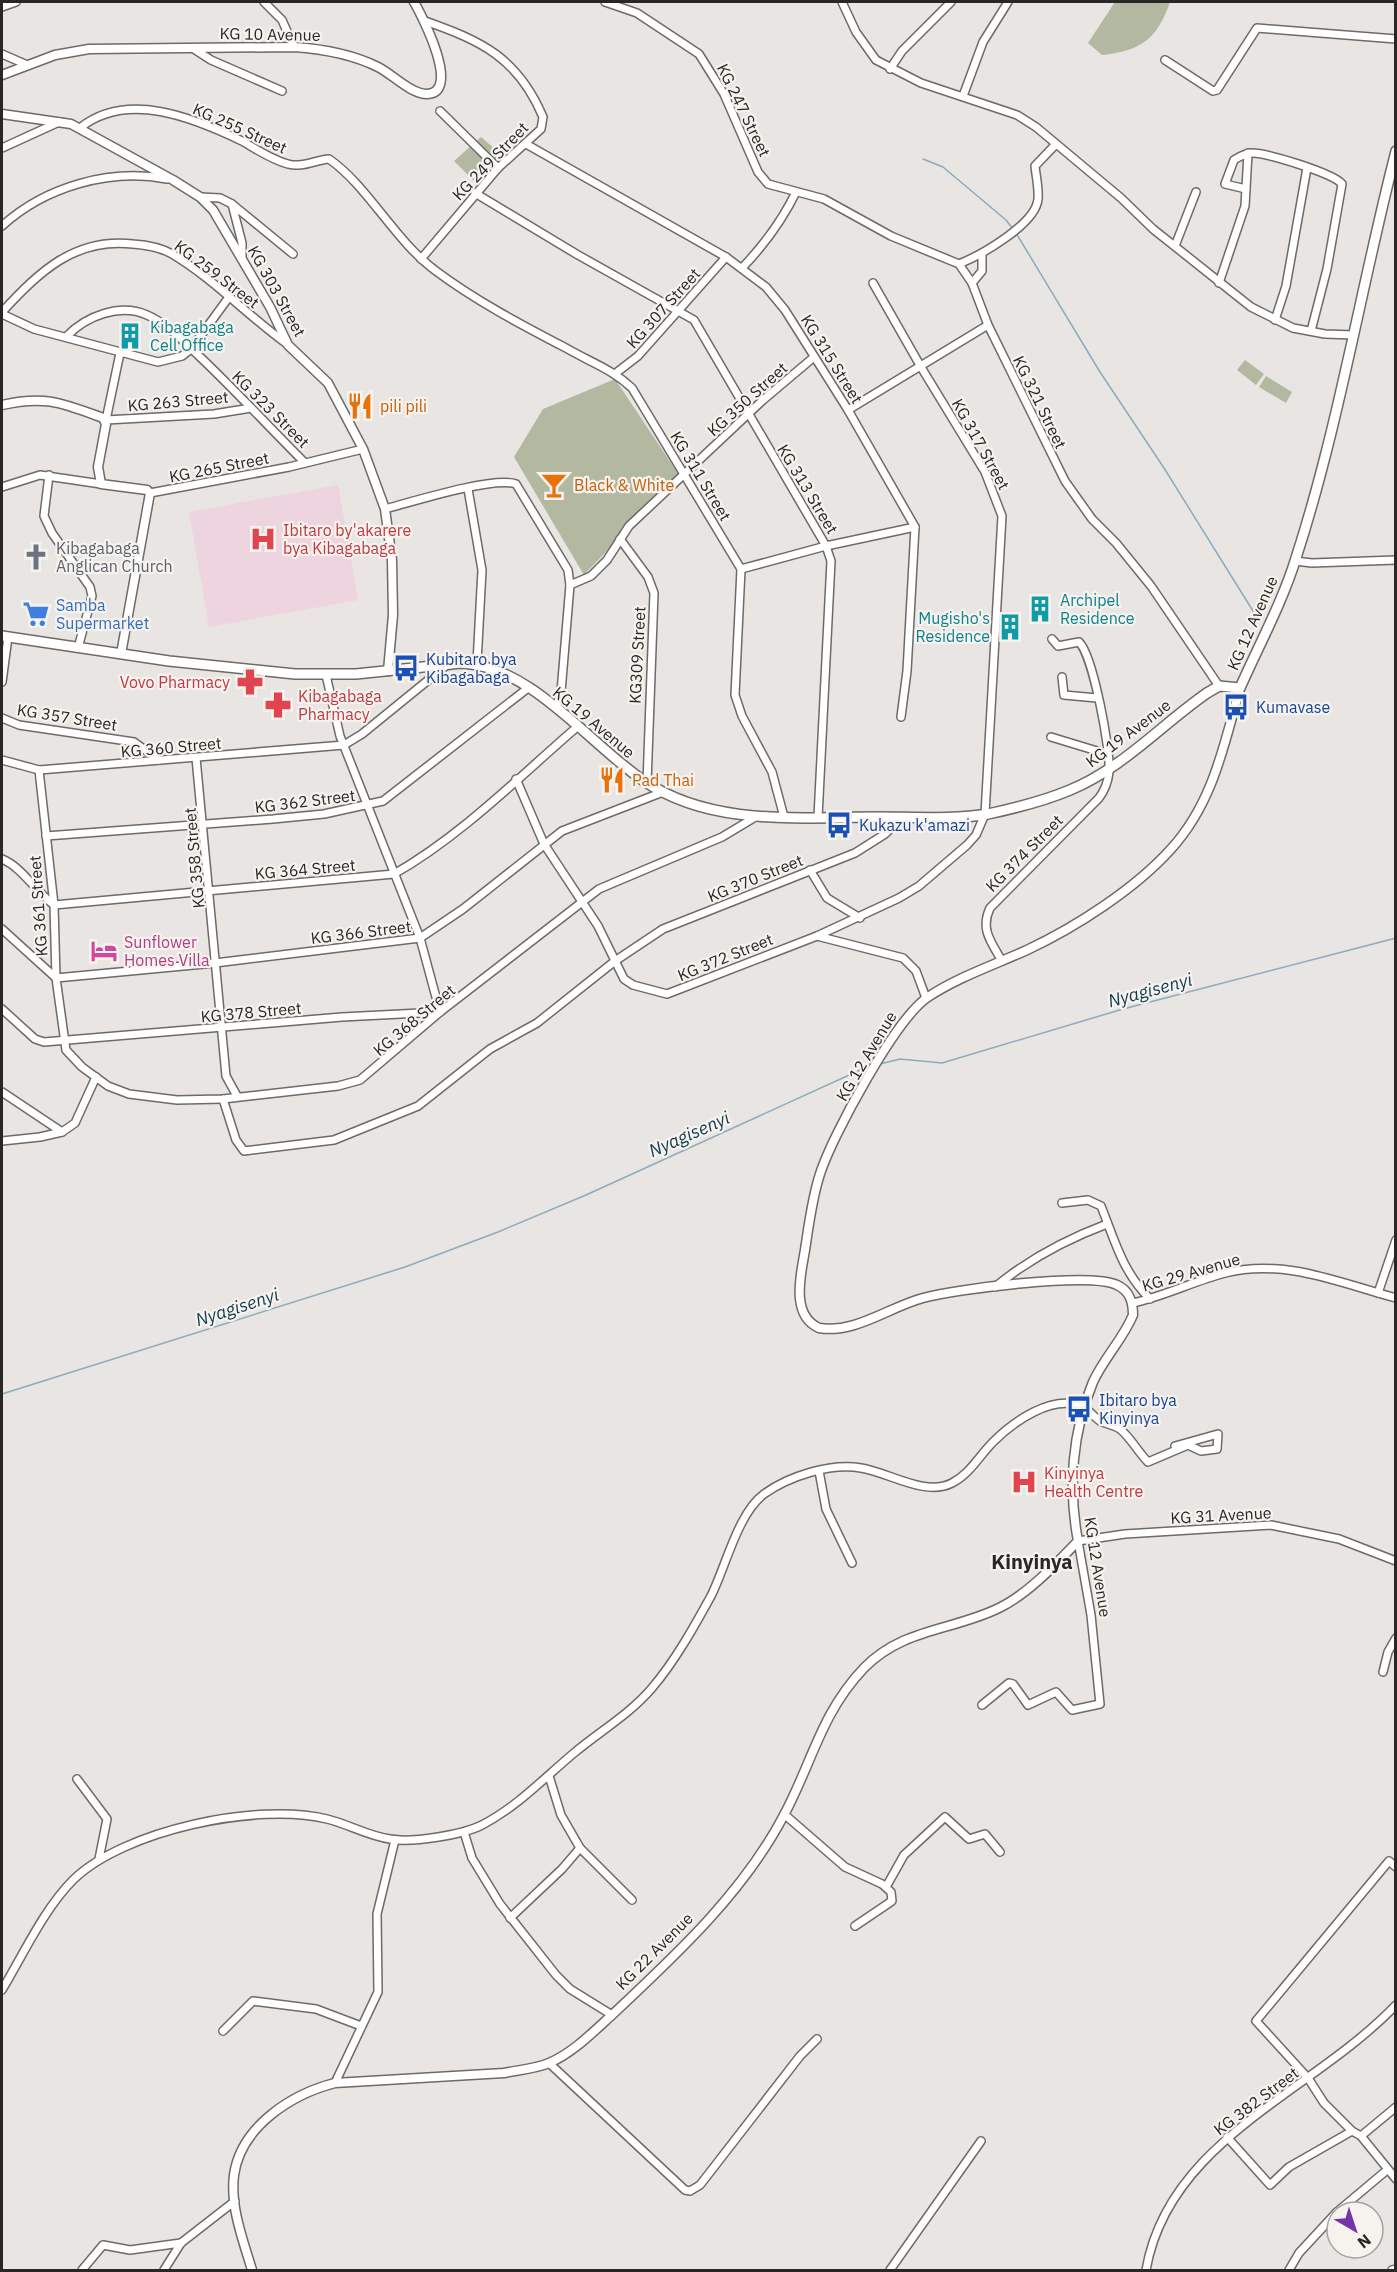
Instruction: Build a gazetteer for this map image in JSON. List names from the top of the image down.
{
  "streets": {
    "main road": ["KG 12 Avenue", "KG 19 Avenue"],
    "street": [
      "KG 10 Avenue",
      "KG 247 Street",
      "KG 255 Street",
      "KG 249 Street",
      "KG 259 Street",
      "KG 303 Street",
      "KG 307 Street",
      "KG 315 Street",
      "KG 350 Street",
      "KG 263 Street",
      "KG 321 Street",
      "KG 323 Street",
      "KG 317 Street",
      "KG 265 Street",
      "KG 311 Street",
      "KG 313 Street",
      "KG309 Street",
      "KG 357 Street",
      "KG 360 Street",
      "KG 362 Street",
      "KG 374 Street",
      "KG 358 Street",
      "KG 364 Street",
      "KG 370 Street",
      "KG 361 Street",
      "KG 366 Street",
      "KG 372 Street",
      "KG 378 Street",
      "KG 368 Street",
      "KG 29 Avenue",
      "KG 31 Avenue",
      "KG 22 Avenue",
      "KG 382 Street"
    ]
  },
  "crossings": [
    ["KG 10 Avenue", "KG 249 Street"],
    ["KG 255 Street", "KG 249 Street"],
    ["KG 255 Street", "KG 303 Street"],
    ["KG 255 Street", "KG 311 Street"],
    ["KG 249 Street", "KG 315 Street"],
    ["KG 249 Street", "KG 311 Street"],
    ["KG 249 Street", "KG 313 Street"],
    ["KG 259 Street", "KG 303 Street"],
    ["KG 303 Street", "KG 265 Street"],
    ["KG 303 Street", "KG 19 Avenue"],
    ["KG 307 Street", "KG 315 Street"],
    ["KG 307 Street", "KG 311 Street"],
    ["KG 307 Street", "KG 313 Street"],
    ["KG 315 Street", "KG 350 Street"],
    ["KG 350 Street", "KG 311 Street"],
    ["KG 350 Street", "KG 313 Street"],
    ["KG 350 Street", "KG309 Street"],
    ["KG 263 Street", "KG 323 Street"],
    ["KG 321 Street", "KG 19 Avenue"],
    ["KG 323 Street", "KG 265 Street"],
    ["KG 317 Street", "KG 19 Avenue"],
    ["KG 317 Street", "KG 372 Street"],
    ["KG 313 Street", "KG 19 Avenue"],
    ["KG 12 Avenue", "KG 374 Street"],
    ["KG 12 Avenue", "KG 29 Avenue"],
    ["KG 12 Avenue", "KG 31 Avenue"],
    ["KG 12 Avenue", "KG 22 Avenue"],
    ["KG309 Street", "KG 19 Avenue"],
    ["KG 357 Street", "KG 360 Street"],
    ["KG 19 Avenue", "KG 360 Street"],
    ["KG 19 Avenue", "KG 362 Street"],
    ["KG 19 Avenue", "KG 374 Street"],
    ["KG 19 Avenue", "KG 370 Street"],
    ["KG 19 Avenue", "KG 366 Street"],
    ["KG 19 Avenue", "KG 372 Street"],
    ["KG 19 Avenue", "KG 368 Street"],
    ["KG 360 Street", "KG 358 Street"],
    ["KG 360 Street", "KG 361 Street"],
    ["KG 362 Street", "KG 358 Street"],
    ["KG 362 Street", "KG 361 Street"],
    ["KG 358 Street", "KG 364 Street"],
    ["KG 358 Street", "KG 366 Street"],
    ["KG 358 Street", "KG 378 Street"],
    ["KG 358 Street", "KG 368 Street"],
    ["KG 364 Street", "KG 361 Street"],
    ["KG 370 Street", "KG 372 Street"],
    ["KG 370 Street", "KG 368 Street"],
    ["KG 361 Street", "KG 366 Street"],
    ["KG 361 Street", "KG 378 Street"],
    ["KG 361 Street", "KG 368 Street"],
    ["KG 366 Street", "KG 372 Street"],
    ["KG 372 Street", "KG 368 Street"],
    ["KG 378 Street", "KG 368 Street"],
    ["KG 31 Avenue", "KG 22 Avenue"]
  ],
  "districts": ["Kinyinya"],
  "water": ["Nyagisenyi"],
  "places": {
    "building": ["Kibagabaga Cell Office", "Archipel Residence", "Mugisho's Residence"],
    "restaurant": ["pili pili", "Pad Thai"],
    "bar": ["Black & White"],
    "hospital": ["Ibitaro by'akarere bya Kibagabaga", "Kinyinya Health Centre"],
    "church": ["Kibagabaga Anglican Church"],
    "supermarket": ["Samba Supermarket"],
    "bus stop": [
      "Kubitaro bya Kibagabaga",
      "Kumavase",
      "Kukazu k'amazi",
      "Ibitaro bya Kinyinya"
    ],
    "pharmacy": ["Vovo Pharmacy", "Kibagabaga Pharmacy"],
    "hotel": ["Sunflower Homes Villa"]
  },
  "north": "bottom right"
}
